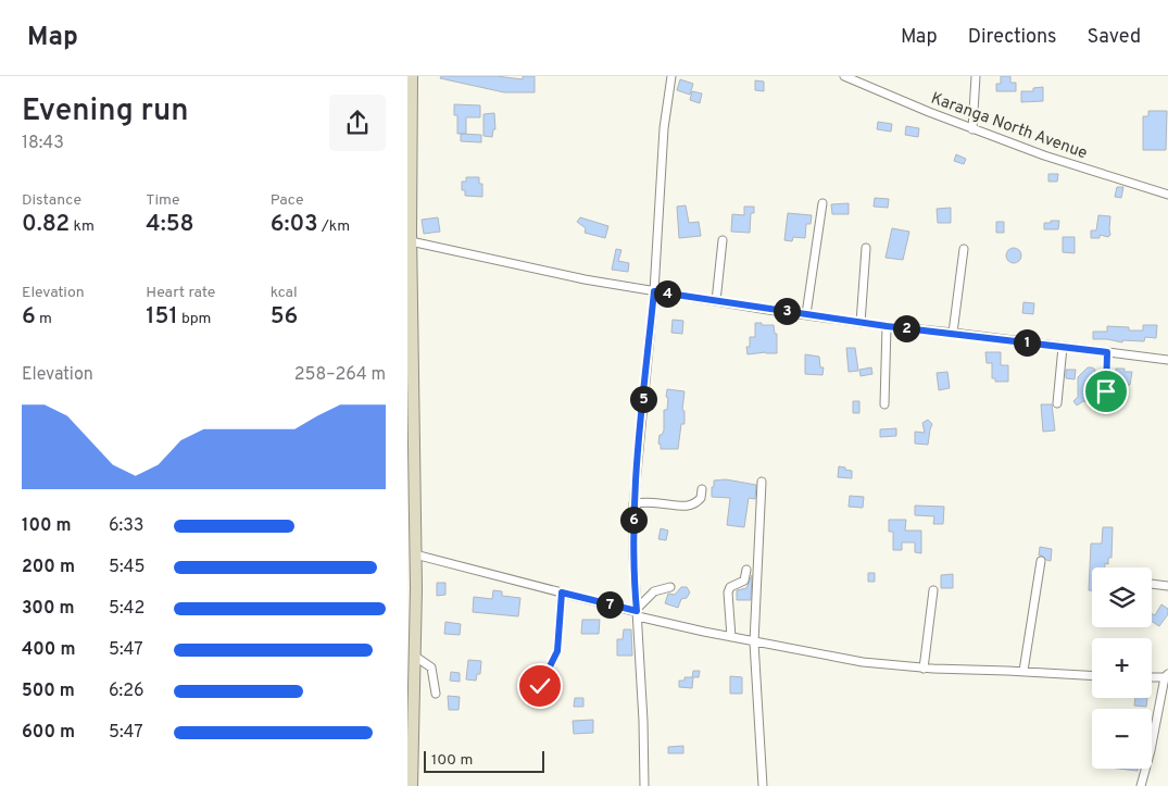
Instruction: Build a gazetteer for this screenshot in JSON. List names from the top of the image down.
{
  "streets": {
    "street": ["Karanga North Avenue"]
  },
  "scale_bar": "100 m",
  "page": {
    "header": "Map",
    "nav": ["Map", "Directions", "Saved"],
    "heading": ["Evening run", "18:43"],
    "stats": [
      ["Distance", "0.82 km"],
      ["Time", "4:58"],
      ["Pace", "6:03 /km"],
      ["Elevation", "6 m"],
      ["Heart rate", "151 bpm"],
      ["kcal", "56"]
    ],
    "pins": [
      "4",
      "3",
      "2",
      "1",
      "5",
      "6",
      "7"
    ],
    "chart": ["Elevation", "258–264 m"],
    "list": [
      {
        "name": "100 m",
        "note": "6:33"
      },
      {
        "name": "200 m",
        "note": "5:45"
      },
      {
        "name": "300 m",
        "note": "5:42"
      },
      {
        "name": "400 m",
        "note": "5:47"
      },
      {
        "name": "500 m",
        "note": "6:26"
      },
      {
        "name": "600 m",
        "note": "5:47"
      }
    ],
    "map_buttons": ["+", "−"],
    "scale": "100 m"
  }
}
